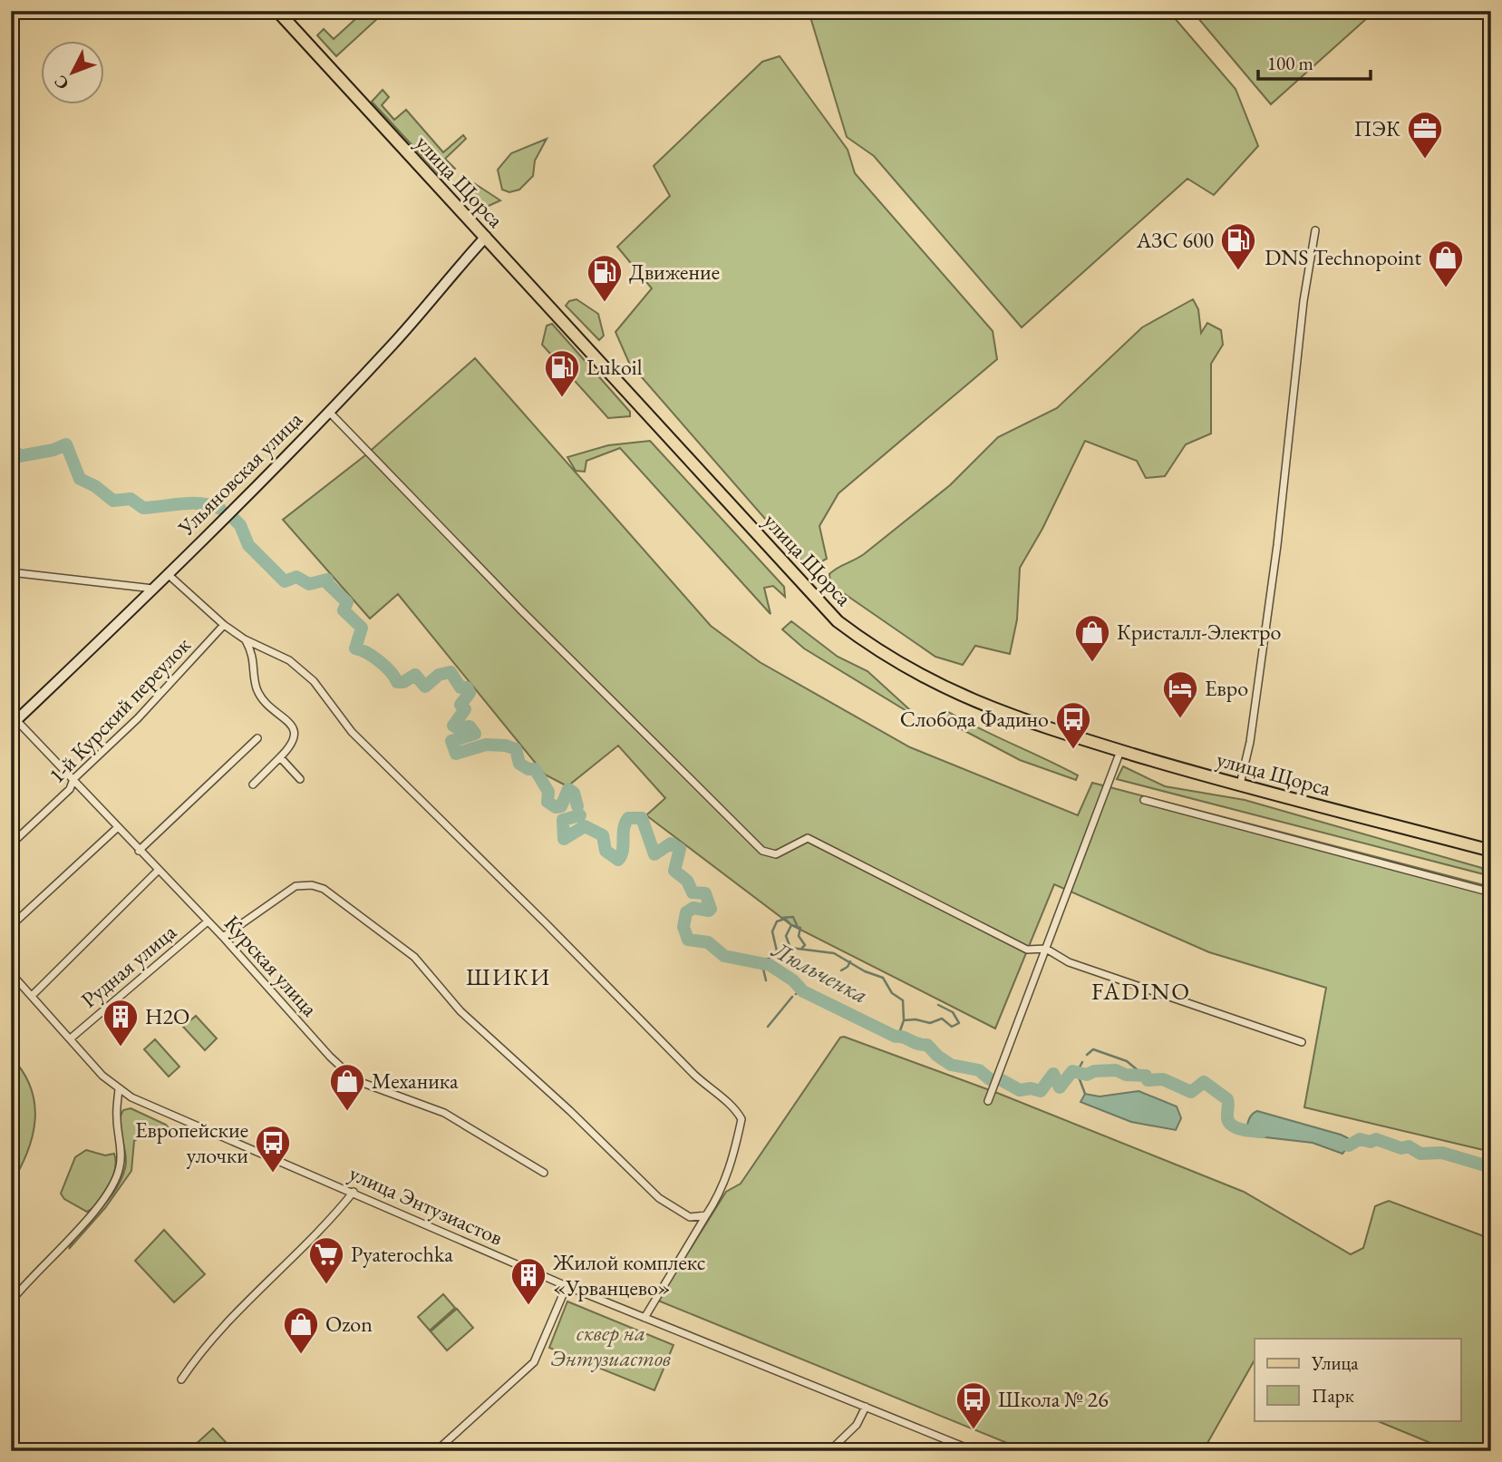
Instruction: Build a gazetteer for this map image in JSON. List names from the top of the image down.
{
  "streets": {
    "main road": ["улица Щорса", "Ульяновская улица"],
    "street": [
      "1-й Курский переулок",
      "Рудная улица",
      "Курская улица",
      "улица Энтузиастов"
    ]
  },
  "crossings": [
    ["улица Щорса", "Ульяновская улица"],
    ["Ульяновская улица", "Курская улица"],
    ["1-й Курский переулок", "Курская улица"],
    ["Рудная улица", "Курская улица"],
    ["Рудная улица", "улица Энтузиастов"]
  ],
  "districts": ["ШИКИ", "FADINO"],
  "water": ["Люльченка"],
  "parks": ["сквер на Энтузиастов"],
  "places": {
    "office": ["ПЭК"],
    "fuel station": ["АЗС 600", "Движение", "Lukoil"],
    "shop": [
      "DNS Technopoint",
      "Кристалл-Электро",
      "Механика",
      "Ozon"
    ],
    "hotel": ["Евро"],
    "bus stop": ["Слобода Фадино", "Европейские улочки", "Школа № 26"],
    "building": ["H2O", "Жилой комплекс «Урванцево»"],
    "supermarket": ["Pyaterochka"]
  },
  "legend": ["Улица", "Парк"],
  "scale_bar": "100 m",
  "north": "bottom left"
}
